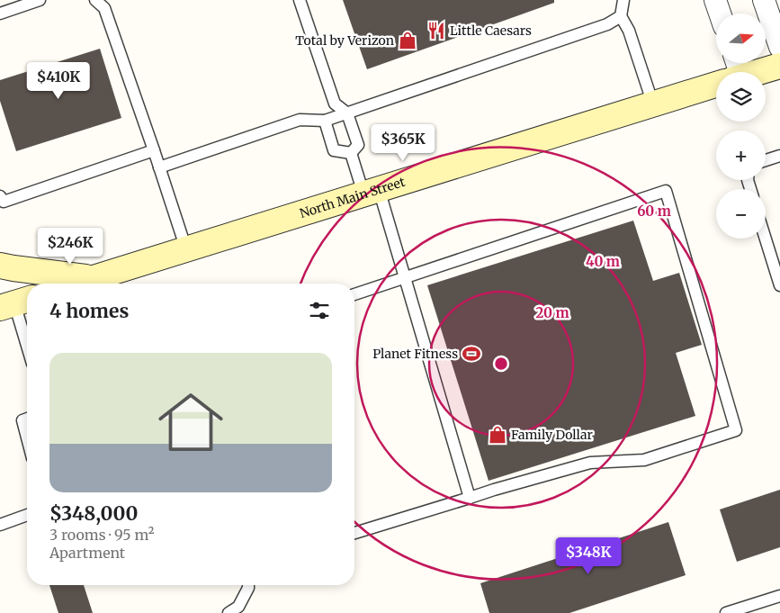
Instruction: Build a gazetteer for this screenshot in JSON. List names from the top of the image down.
{
  "streets": {
    "main road": ["North Main Street"]
  },
  "places": {
    "restaurant": ["Little Caesars"],
    "shop": ["Total by Verizon", "Family Dollar"],
    "sports": ["Planet Fitness"]
  },
  "north": "right",
  "page": {
    "map_buttons": ["+", "−"],
    "price": [
      "$410K",
      "$365K",
      "$246K",
      "$348K"
    ],
    "heading": "4 homes",
    "list": [
      {
        "name": "$348,000",
        "note": "3 rooms · 95 m² · Apartment"
      }
    ]
  },
  "rings": ["60 m", "40 m", "20 m"]
}
